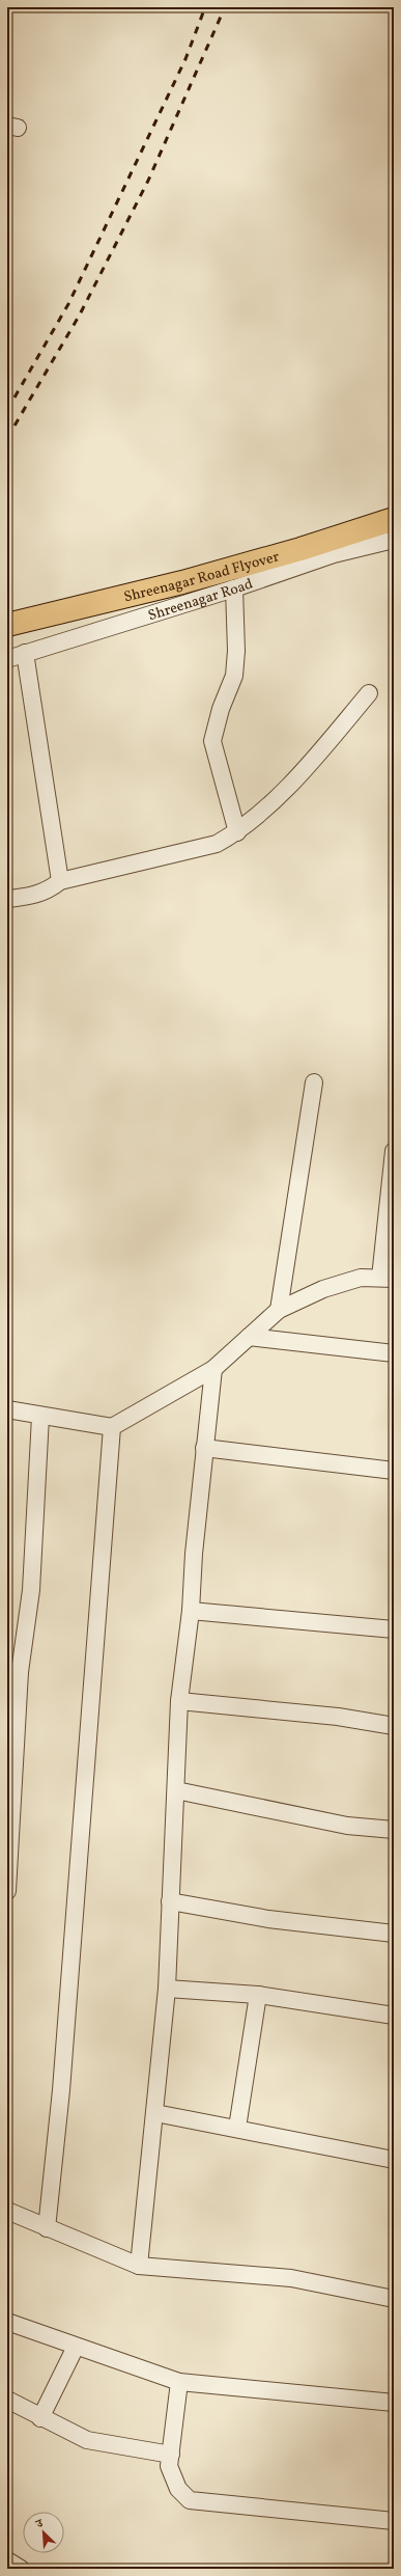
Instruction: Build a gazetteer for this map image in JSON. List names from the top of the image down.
{
  "streets": {
    "highway": ["Shreenagar Road Flyover"],
    "street": ["Shreenagar Road"]
  },
  "north": "top left"
}
